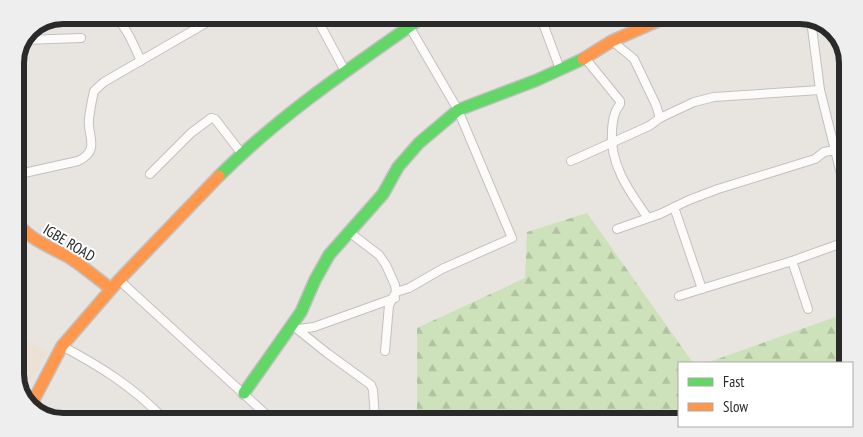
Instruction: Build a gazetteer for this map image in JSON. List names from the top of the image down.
{
  "streets": {
    "street": ["IGBE ROAD"]
  },
  "legend": ["Fast", "Slow"]
}
